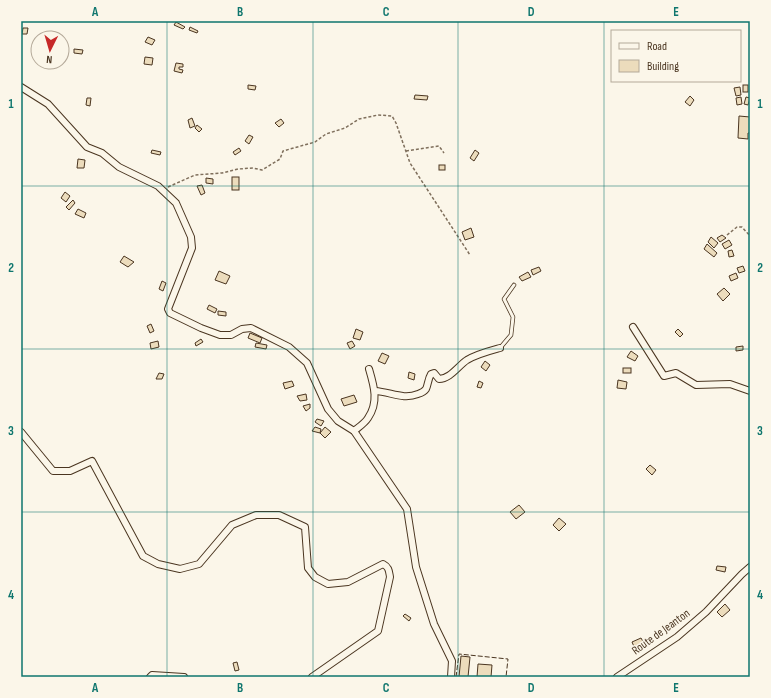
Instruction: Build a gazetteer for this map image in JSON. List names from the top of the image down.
{
  "streets": {
    "street": ["Route de Jeanton"]
  },
  "legend": ["Road", "Building"],
  "north": "bottom",
  "grid": {
    "columns": [
      "A",
      "B",
      "C",
      "D",
      "E"
    ],
    "rows": [
      "1",
      "2",
      "3",
      "4"
    ]
  }
}
